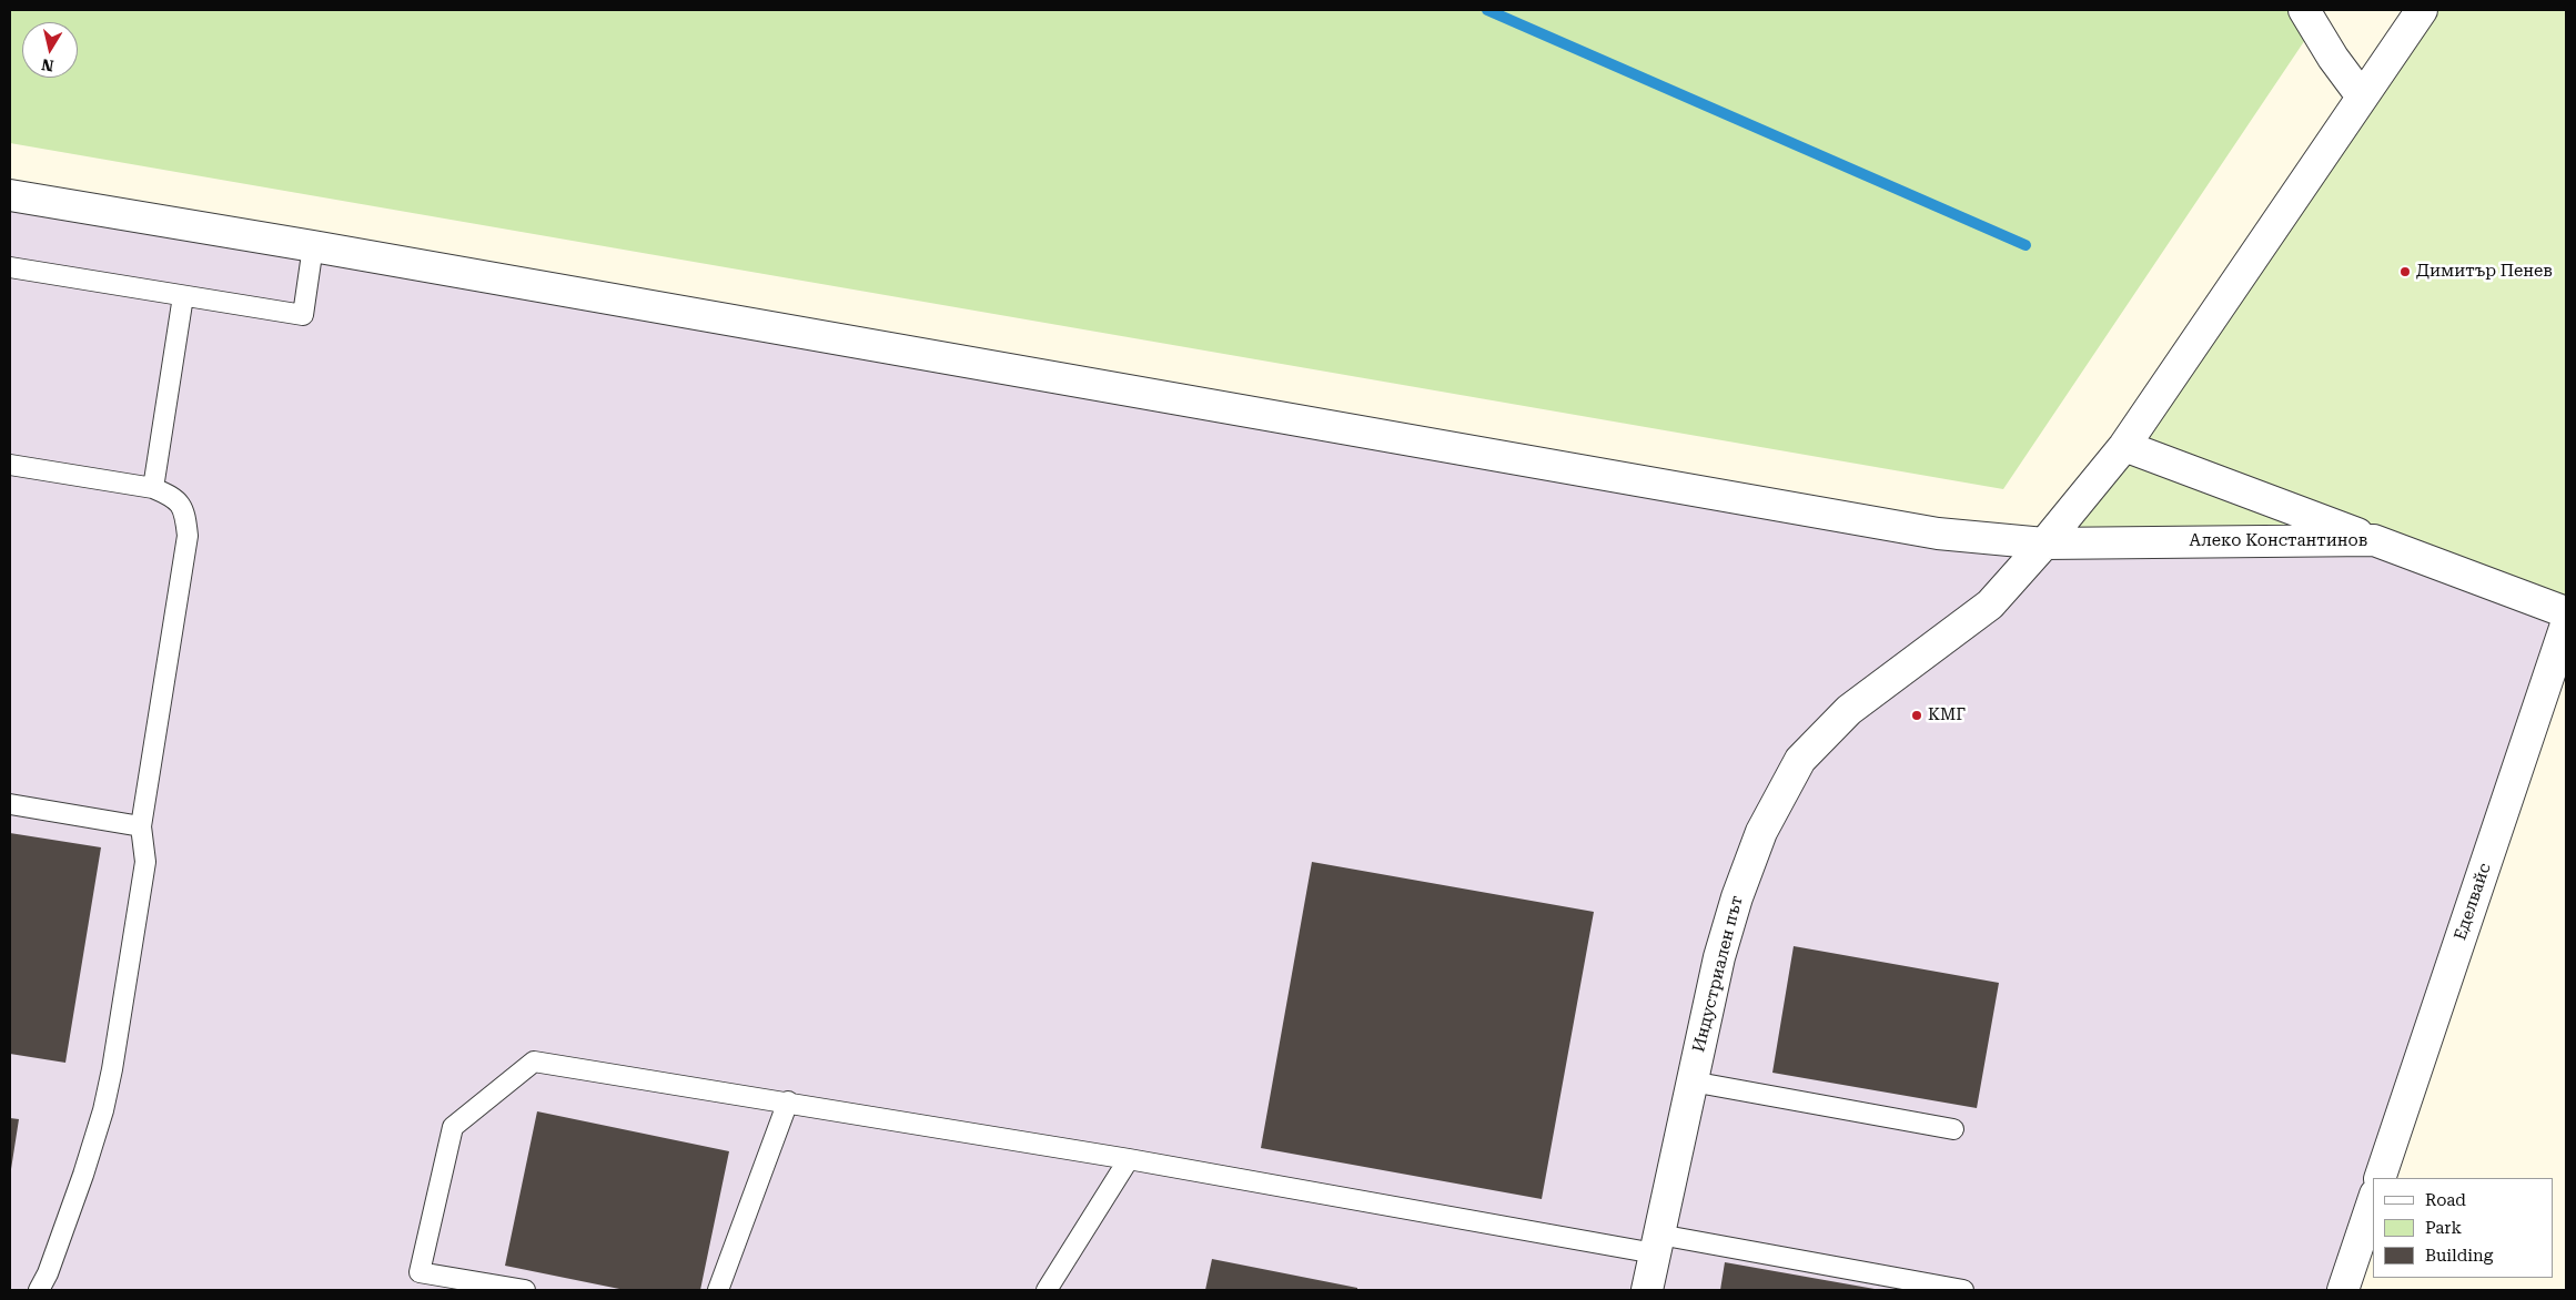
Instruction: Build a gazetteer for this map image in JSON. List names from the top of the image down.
{
  "streets": {
    "street": ["Алеко Константинов", "Еделвайс", "Индустриален път"]
  },
  "crossings": [
    ["Алеко Константинов", "Индустриален път"]
  ],
  "places": ["Димитър Пенев", "КМГ"],
  "legend": ["Road", "Park", "Building"],
  "north": "bottom"
}
